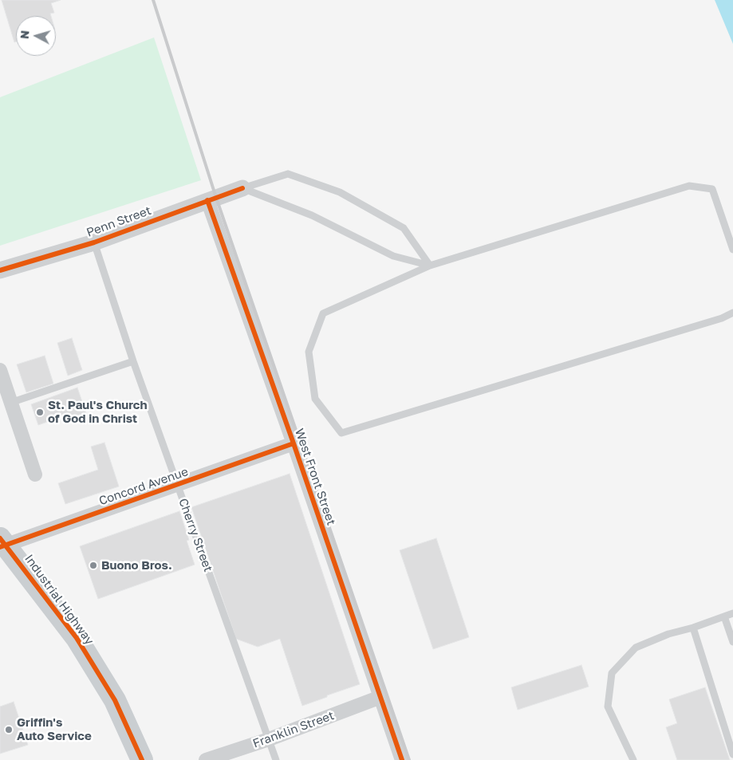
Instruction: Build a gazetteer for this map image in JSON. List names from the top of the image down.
{
  "streets": {
    "main road": ["Industrial Highway"],
    "street": [
      "Penn Street",
      "West Front Street",
      "Concord Avenue",
      "Franklin Street"
    ],
    "lane": ["Cherry Street"]
  },
  "crossings": [
    ["Penn Street", "West Front Street"],
    ["Penn Street", "Cherry Street"],
    ["West Front Street", "Concord Avenue"],
    ["West Front Street", "Franklin Street"],
    ["Concord Avenue", "Cherry Street"],
    ["Concord Avenue", "Industrial Highway"],
    ["Cherry Street", "Franklin Street"]
  ],
  "places": ["St. Paul's Church of God in Christ", "Buono Bros.", "Griffin's Auto Service"],
  "north": "left"
}
